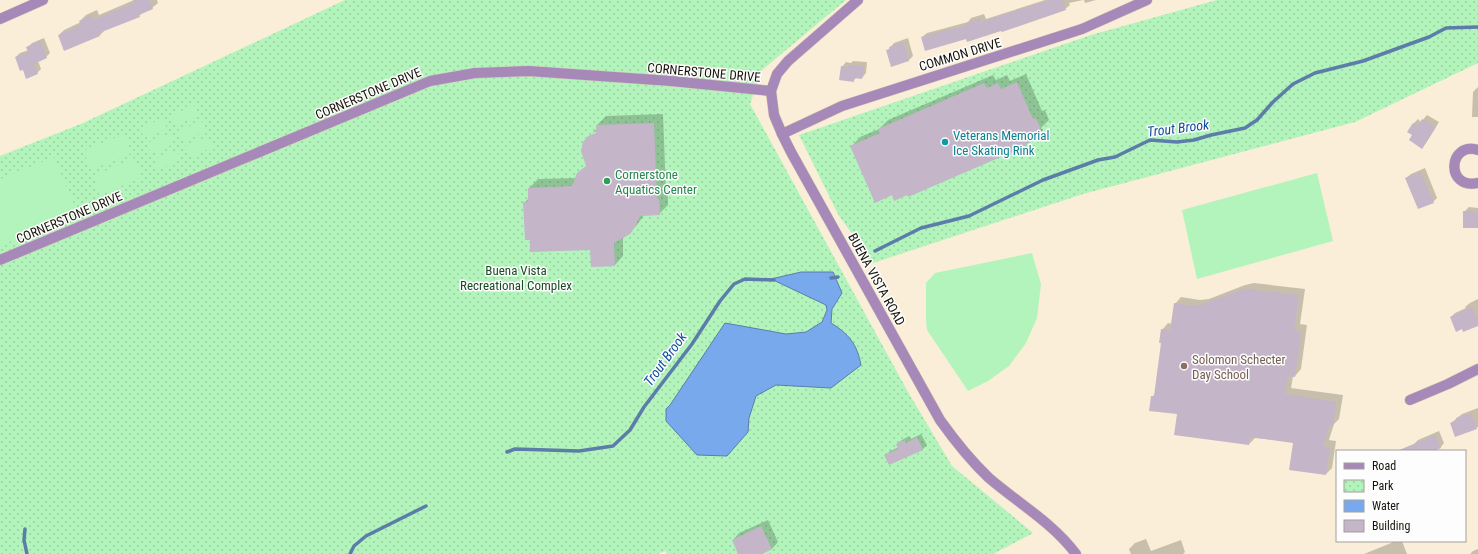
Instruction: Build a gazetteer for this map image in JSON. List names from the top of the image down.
{
  "streets": {
    "street": ["COMMON DRIVE", "CORNERSTONE DRIVE", "BUENA VISTA ROAD"]
  },
  "crossings": [
    ["COMMON DRIVE", "BUENA VISTA ROAD"],
    ["CORNERSTONE DRIVE", "BUENA VISTA ROAD"]
  ],
  "water": ["Trout Brook"],
  "parks": ["Buena Vista Recreational Complex"],
  "places": ["Veterans Memorial Ice Skating Rink", "Cornerstone Aquatics Center", "Solomon Schecter Day School"],
  "legend": [
    "Road",
    "Park",
    "Water",
    "Building"
  ]
}
